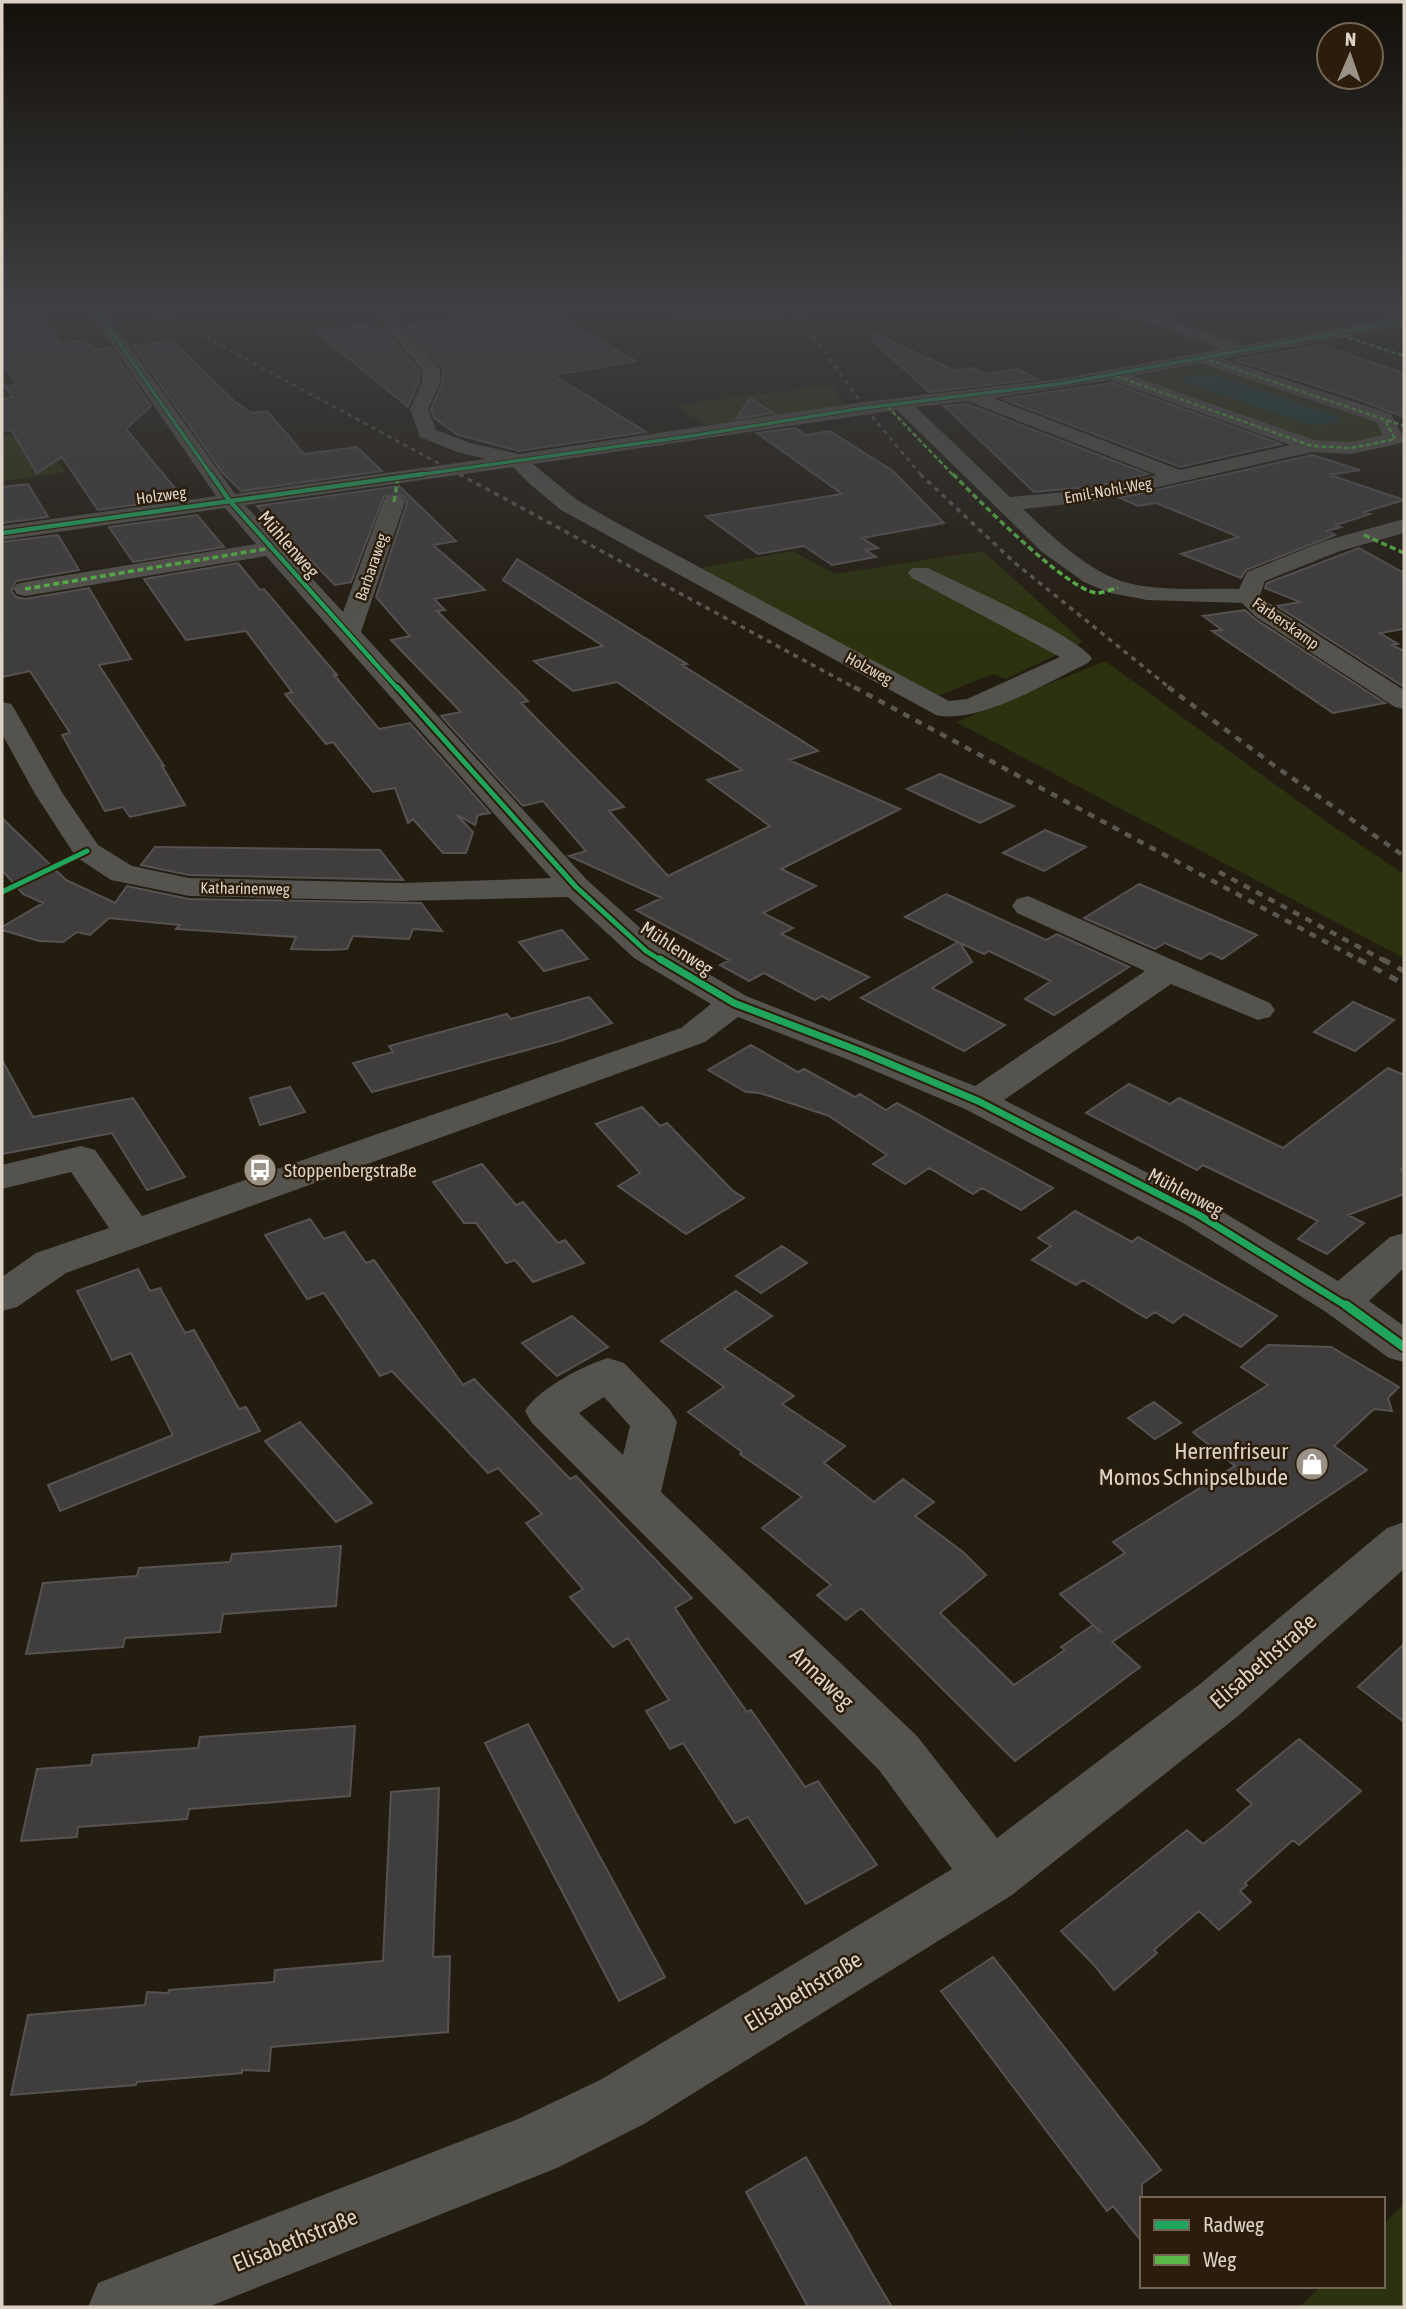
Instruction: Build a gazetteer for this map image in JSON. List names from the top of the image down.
{
  "streets": {
    "street": [
      "Emil-Nohl-Weg",
      "Holzweg",
      "Mühlenweg",
      "Barbaraweg",
      "Färberskamp",
      "Katharinenweg",
      "Elisabethstraße",
      "Annaweg"
    ]
  },
  "crossings": [
    ["Holzweg", "Mühlenweg"],
    ["Mühlenweg", "Barbaraweg"],
    ["Mühlenweg", "Katharinenweg"],
    ["Elisabethstraße", "Annaweg"]
  ],
  "places": {
    "bus stop": ["Stoppenbergstraße"],
    "shop": ["Herrenfriseur Momos Schnipselbude"]
  },
  "legend": ["Radweg", "Weg"],
  "north": "top"
}
